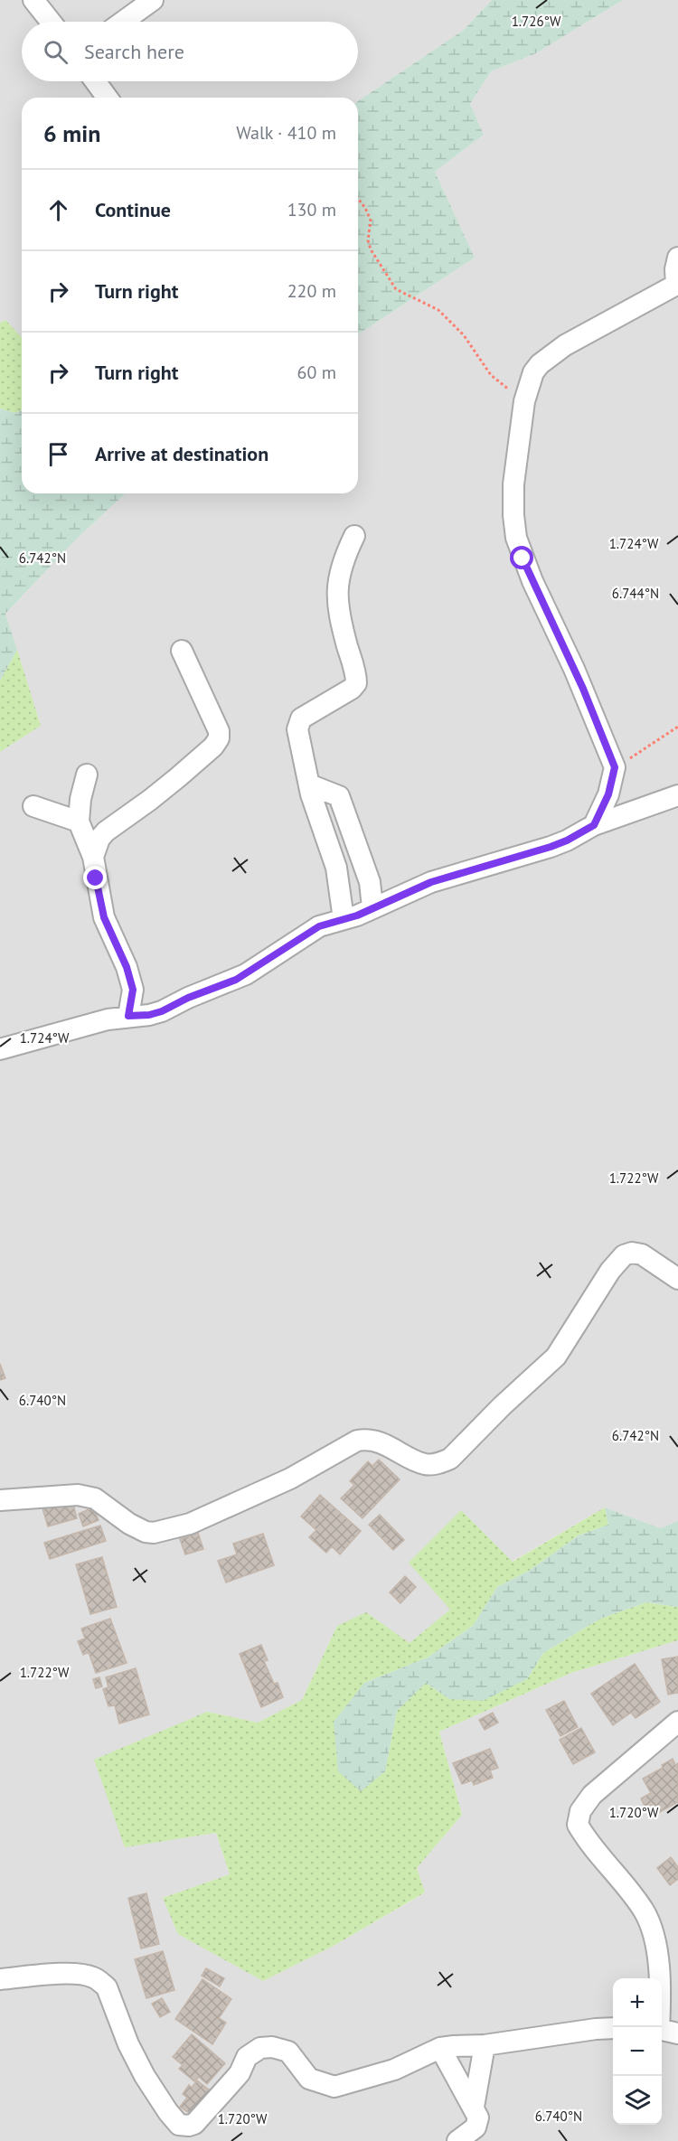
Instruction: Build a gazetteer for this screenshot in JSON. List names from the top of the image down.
{
  "page": {
    "search": "Search here",
    "heading": ["6 min", "Walk · 410 m"],
    "list": [
      ["Continue", "130 m"],
      ["Turn right", "220 m"],
      ["Turn right", "60 m"],
      "Arrive at destination"
    ],
    "map_buttons": ["+", "−"]
  },
  "coordinates": [
    "1.726°W",
    "1.724°W",
    "6.742°N",
    "6.744°N",
    "1.722°W",
    "6.740°N",
    "1.720°W"
  ]
}
